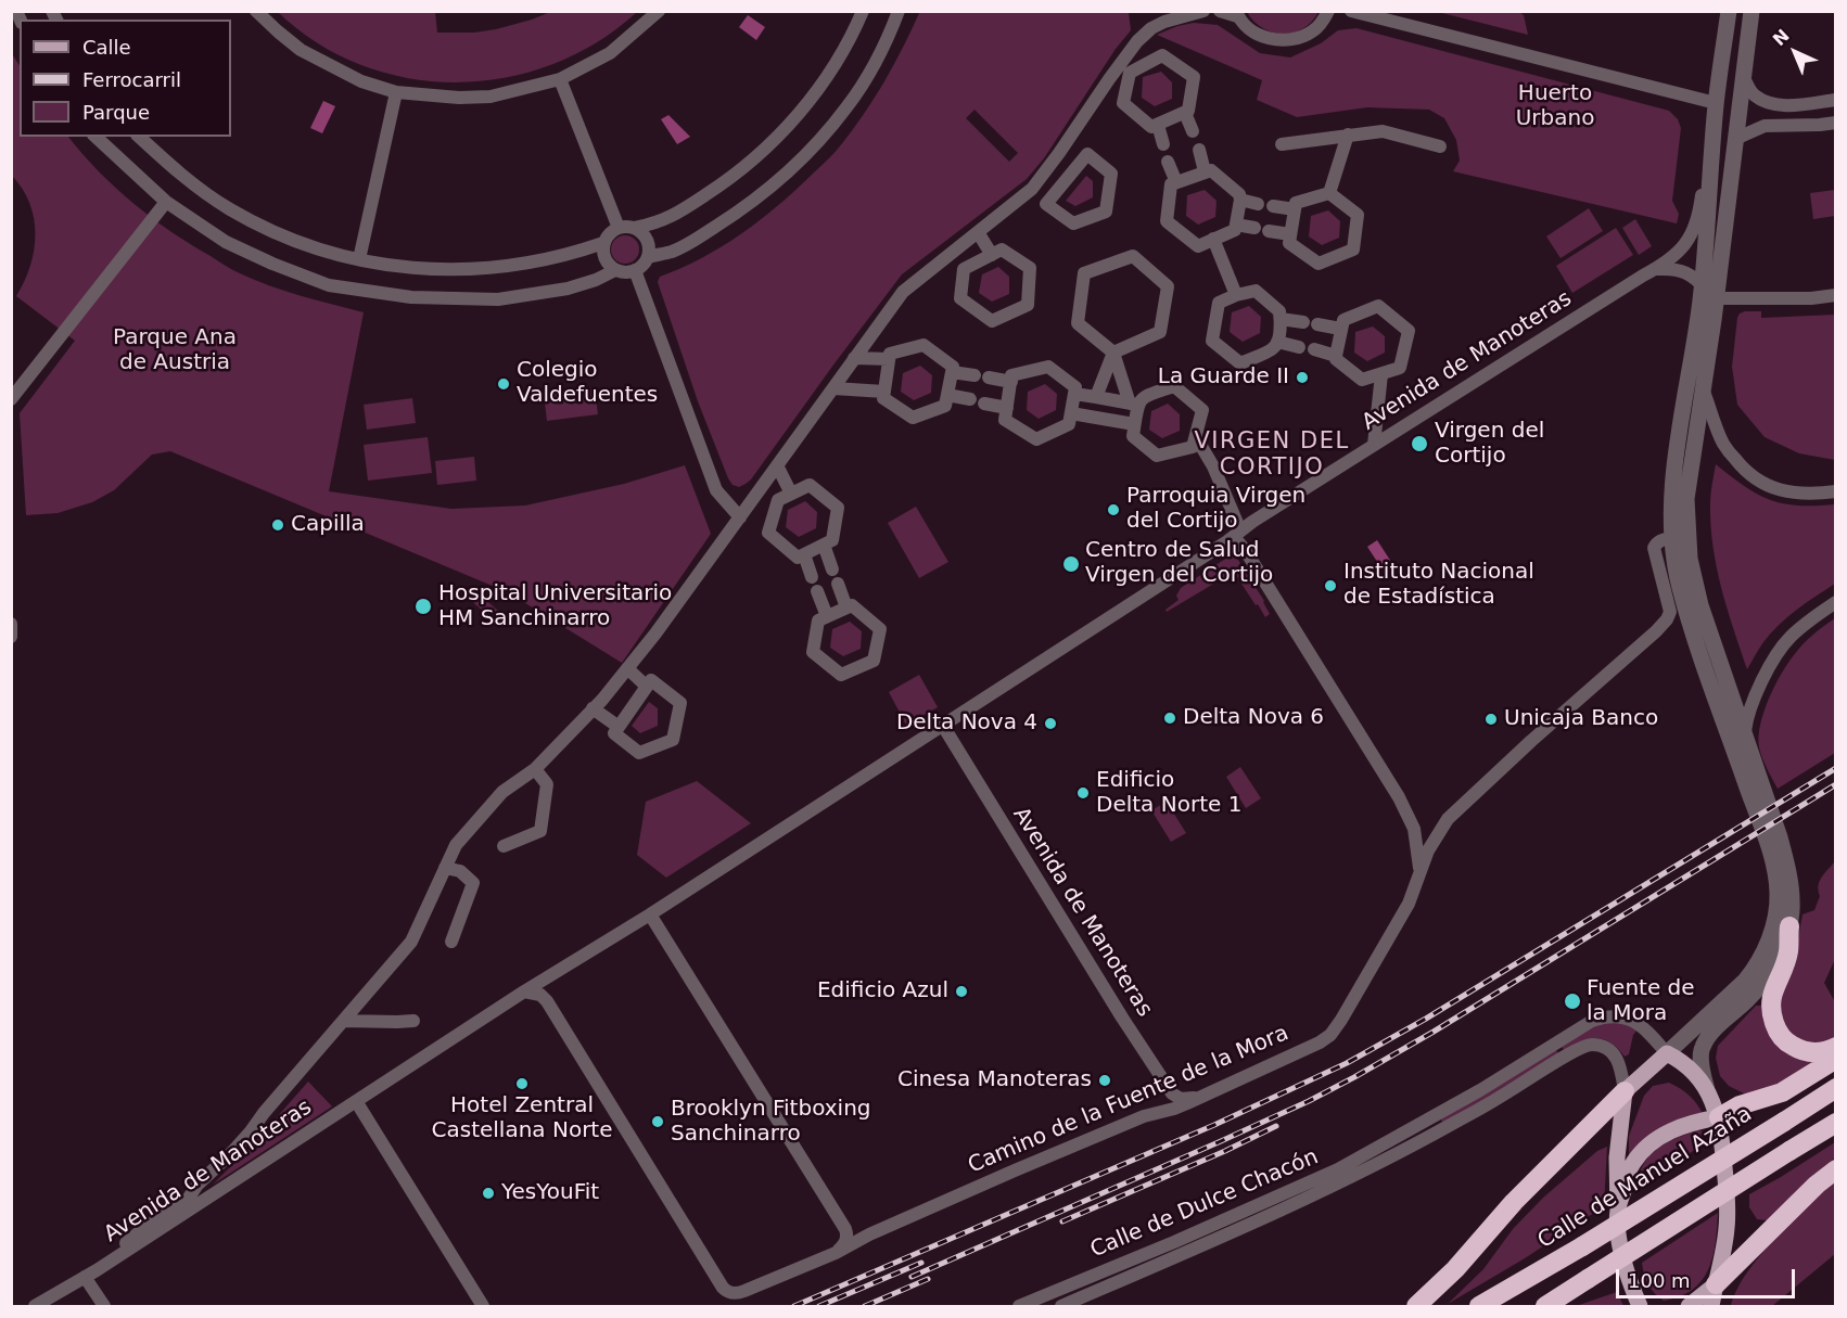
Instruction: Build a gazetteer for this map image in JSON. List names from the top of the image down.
{
  "streets": {
    "highway": ["Calle de Manuel Azaña"],
    "street": ["Avenida de Manoteras", "Camino de la Fuente de la Mora", "Calle de Dulce Chacón"]
  },
  "crossings": [
    ["Avenida de Manoteras", "Camino de la Fuente de la Mora"]
  ],
  "districts": ["VIRGEN DEL CORTIJO"],
  "parks": ["Huerto Urbano", "Parque Ana de Austria"],
  "places": [
    "La Guarde II",
    "Colegio Valdefuentes",
    "Virgen del Cortijo",
    "Parroquia Virgen del Cortijo",
    "Capilla",
    "Centro de Salud Virgen del Cortijo",
    "Instituto Nacional de Estadística",
    "Hospital Universitario HM Sanchinarro",
    "Delta Nova 6",
    "Unicaja Banco",
    "Delta Nova 4",
    "Edificio Delta Norte 1",
    "Edificio Azul",
    "Fuente de la Mora",
    "Cinesa Manoteras",
    "Hotel Zentral Castellana Norte",
    "Brooklyn Fitboxing Sanchinarro",
    "YesYouFit"
  ],
  "legend": ["Calle", "Ferrocarril", "Parque"],
  "scale_bar": "100 m",
  "north": "top left"
}
